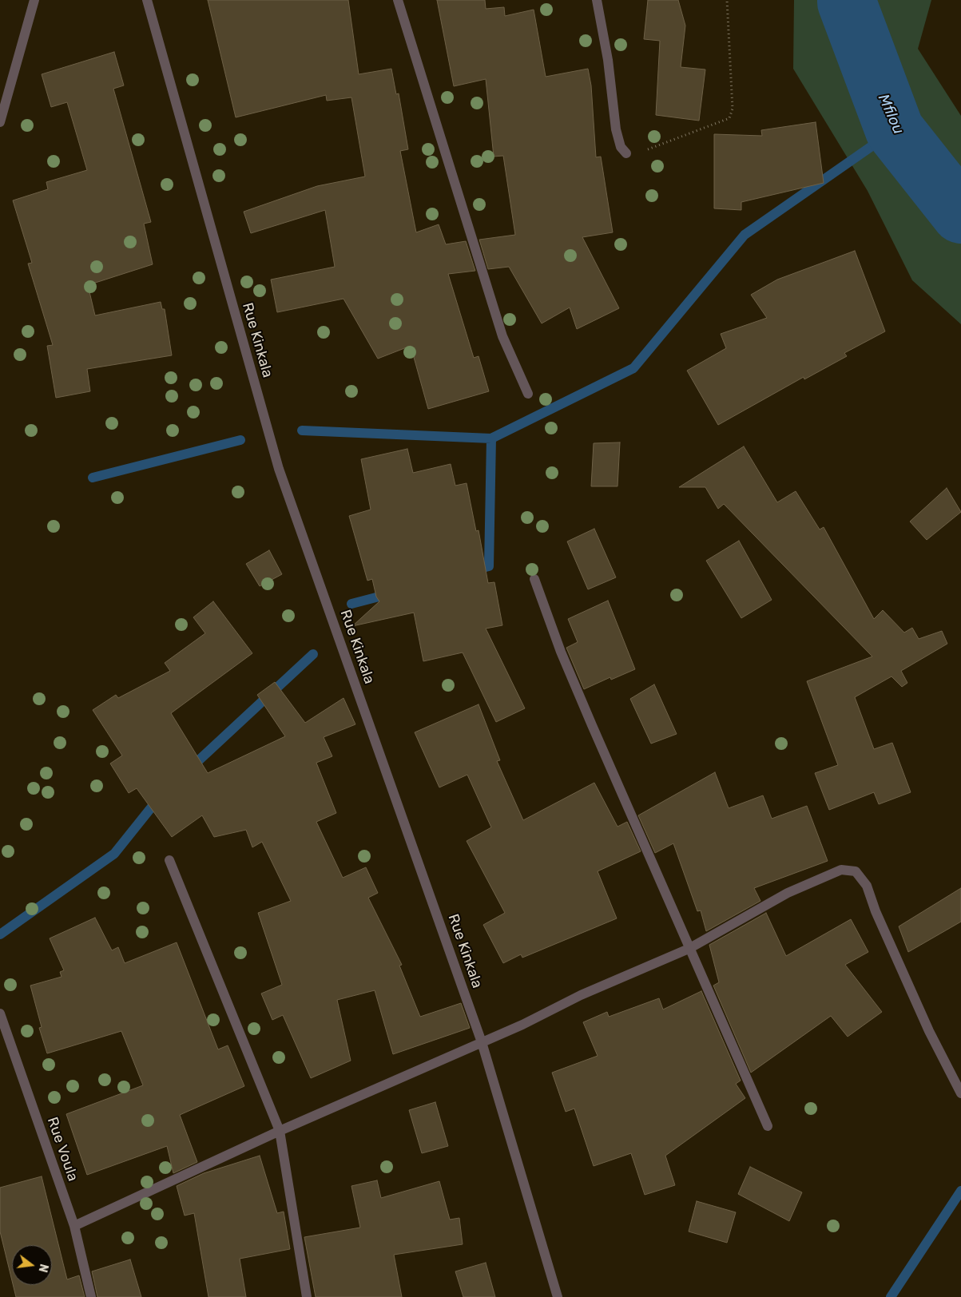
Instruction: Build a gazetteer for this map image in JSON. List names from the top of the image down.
{
  "streets": {
    "street": ["Rue Kinkala", "Rue Voula"]
  },
  "water": ["Mfilou"],
  "north": "right"
}
